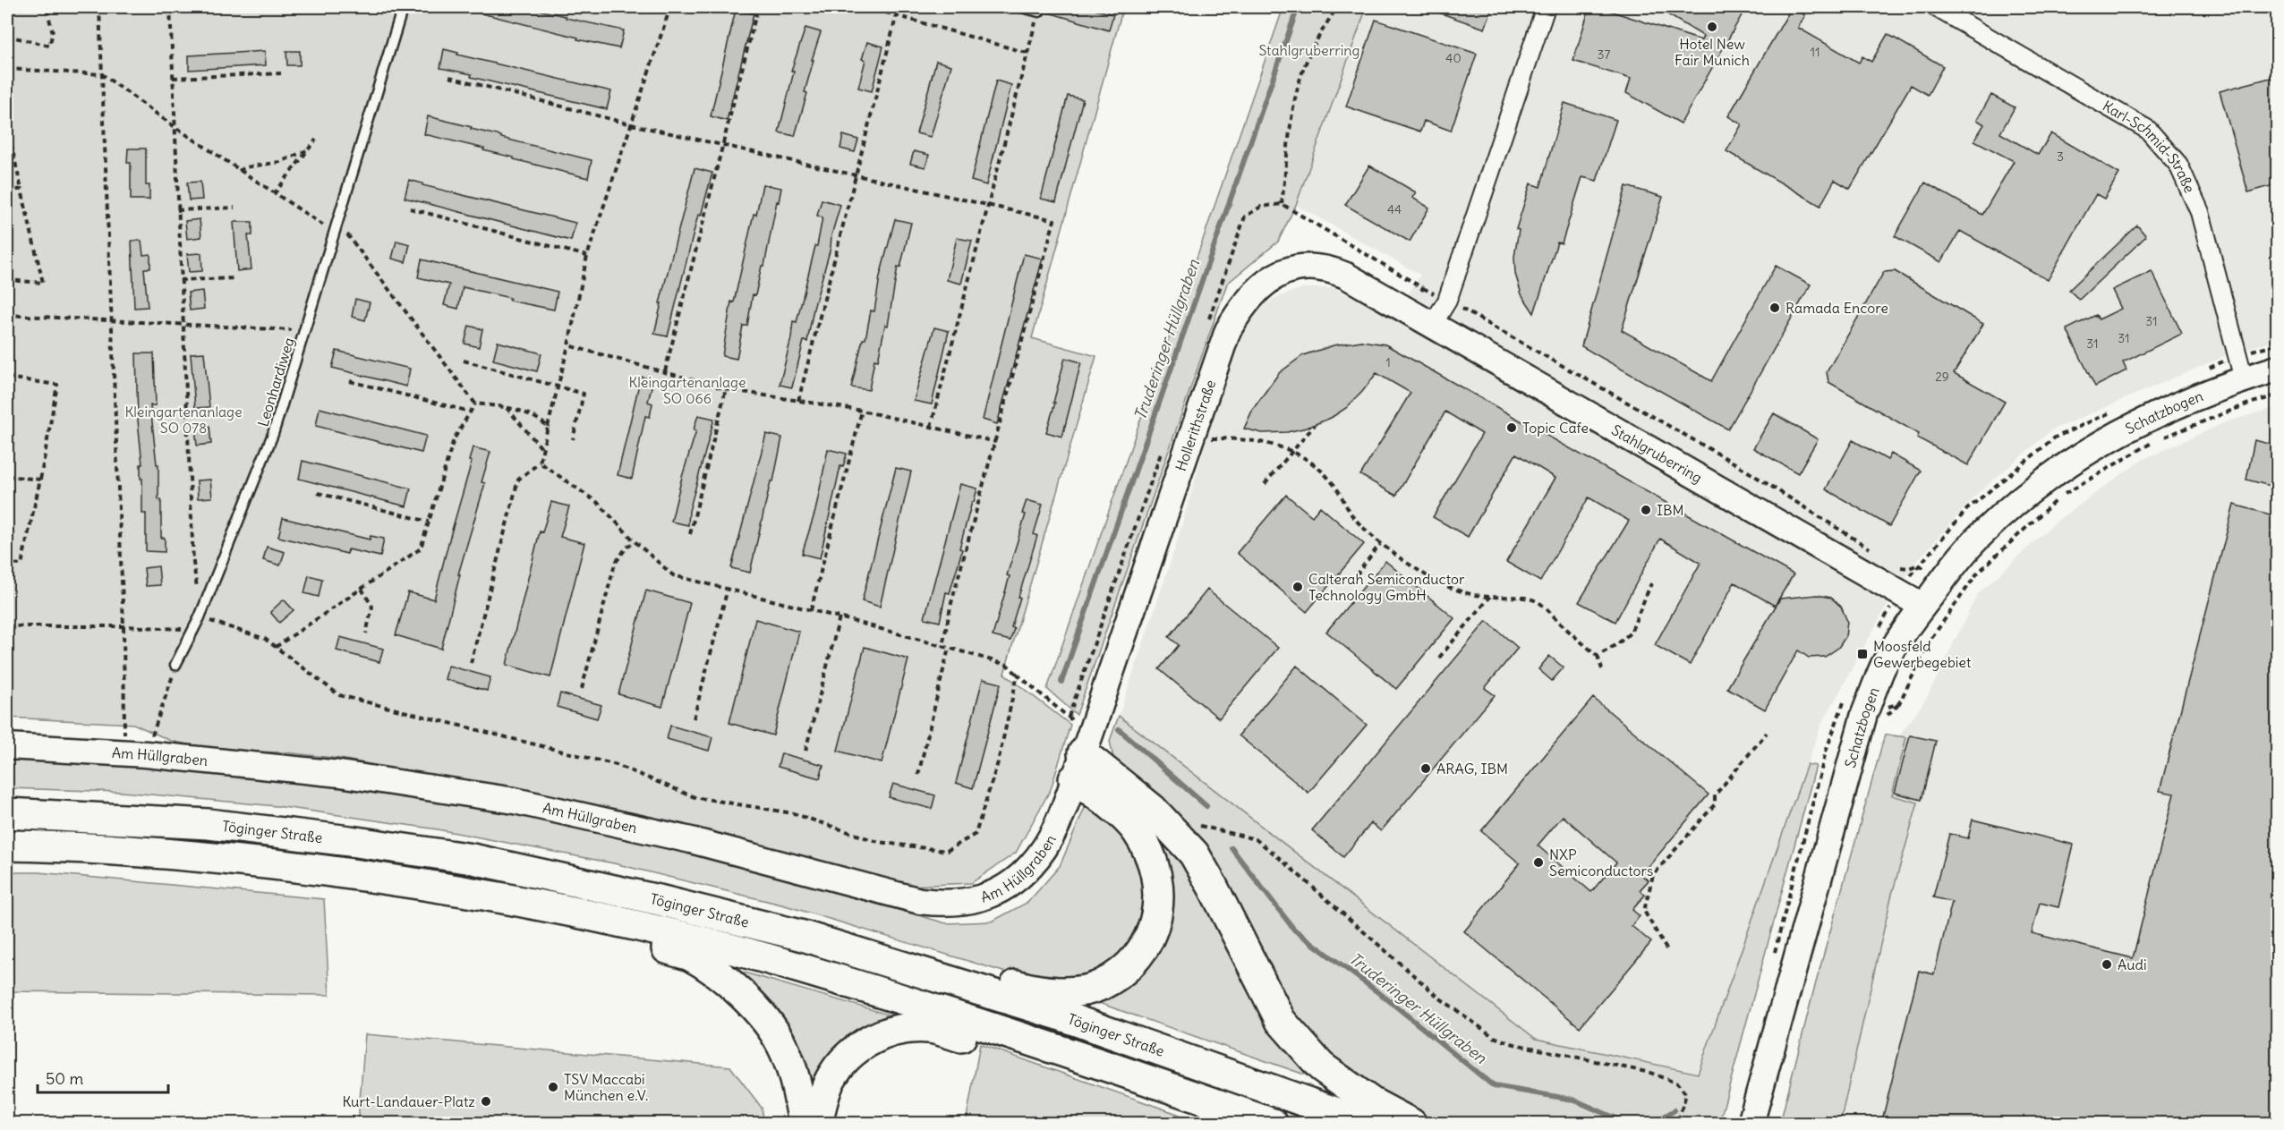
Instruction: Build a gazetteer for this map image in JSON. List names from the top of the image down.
{
  "streets": {
    "highway": ["Töginger Straße"],
    "main road": [
      "Schatzbogen",
      "Hollerithstraße",
      "Stahlgruberring",
      "Am Hüllgraben"
    ],
    "street": ["Karl-Schmid-Straße"],
    "lane": ["Leonhardiweg"]
  },
  "crossings": [
    ["Karl-Schmid-Straße", "Schatzbogen"],
    ["Schatzbogen", "Stahlgruberring"],
    ["Hollerithstraße", "Stahlgruberring"],
    ["Hollerithstraße", "Am Hüllgraben"]
  ],
  "water": ["Truderinger Hüllgraben"],
  "parks": ["Stahlgruberring", "Kleingartenanlage SO 066", "Kleingartenanlage SO 078"],
  "places": {
    "other": [
      "Hotel New Fair Munich",
      "Ramada Encore",
      "Topic Cafe",
      "IBM",
      "Calterah Semiconductor Technology GmbH",
      "ARAG, IBM",
      "NXP Semiconductors",
      "Audi",
      "TSV Maccabi München e.V.",
      "Kurt-Landauer-Platz"
    ],
    "transit": ["Moosfeld Gewerbegebiet"]
  },
  "house_numbers": [
    "11",
    "37",
    "40",
    "3",
    "44",
    "31",
    "31",
    "31",
    "1",
    "29"
  ],
  "scale_bar": "50 m"
}
